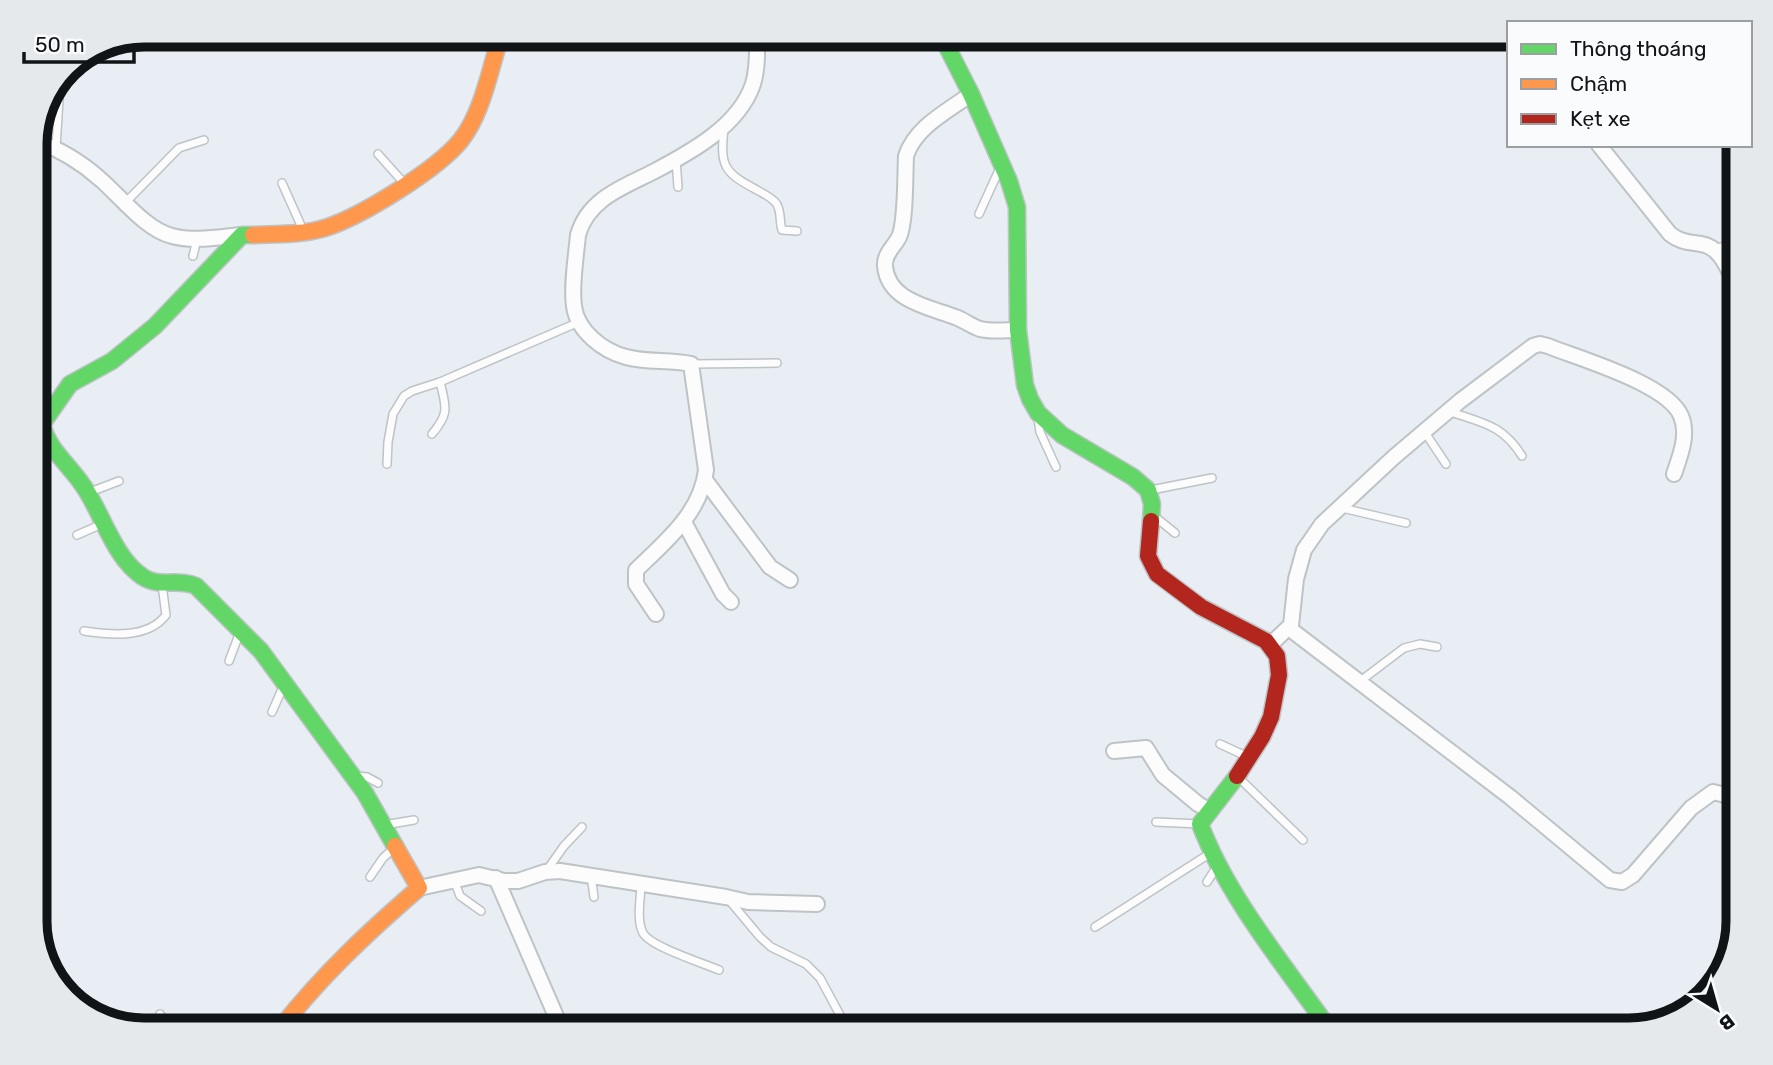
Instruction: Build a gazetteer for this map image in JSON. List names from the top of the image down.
{
  "legend": ["Thông thoáng", "Chậm", "Kẹt xe"],
  "scale_bar": "50 m",
  "north": "bottom right"
}
